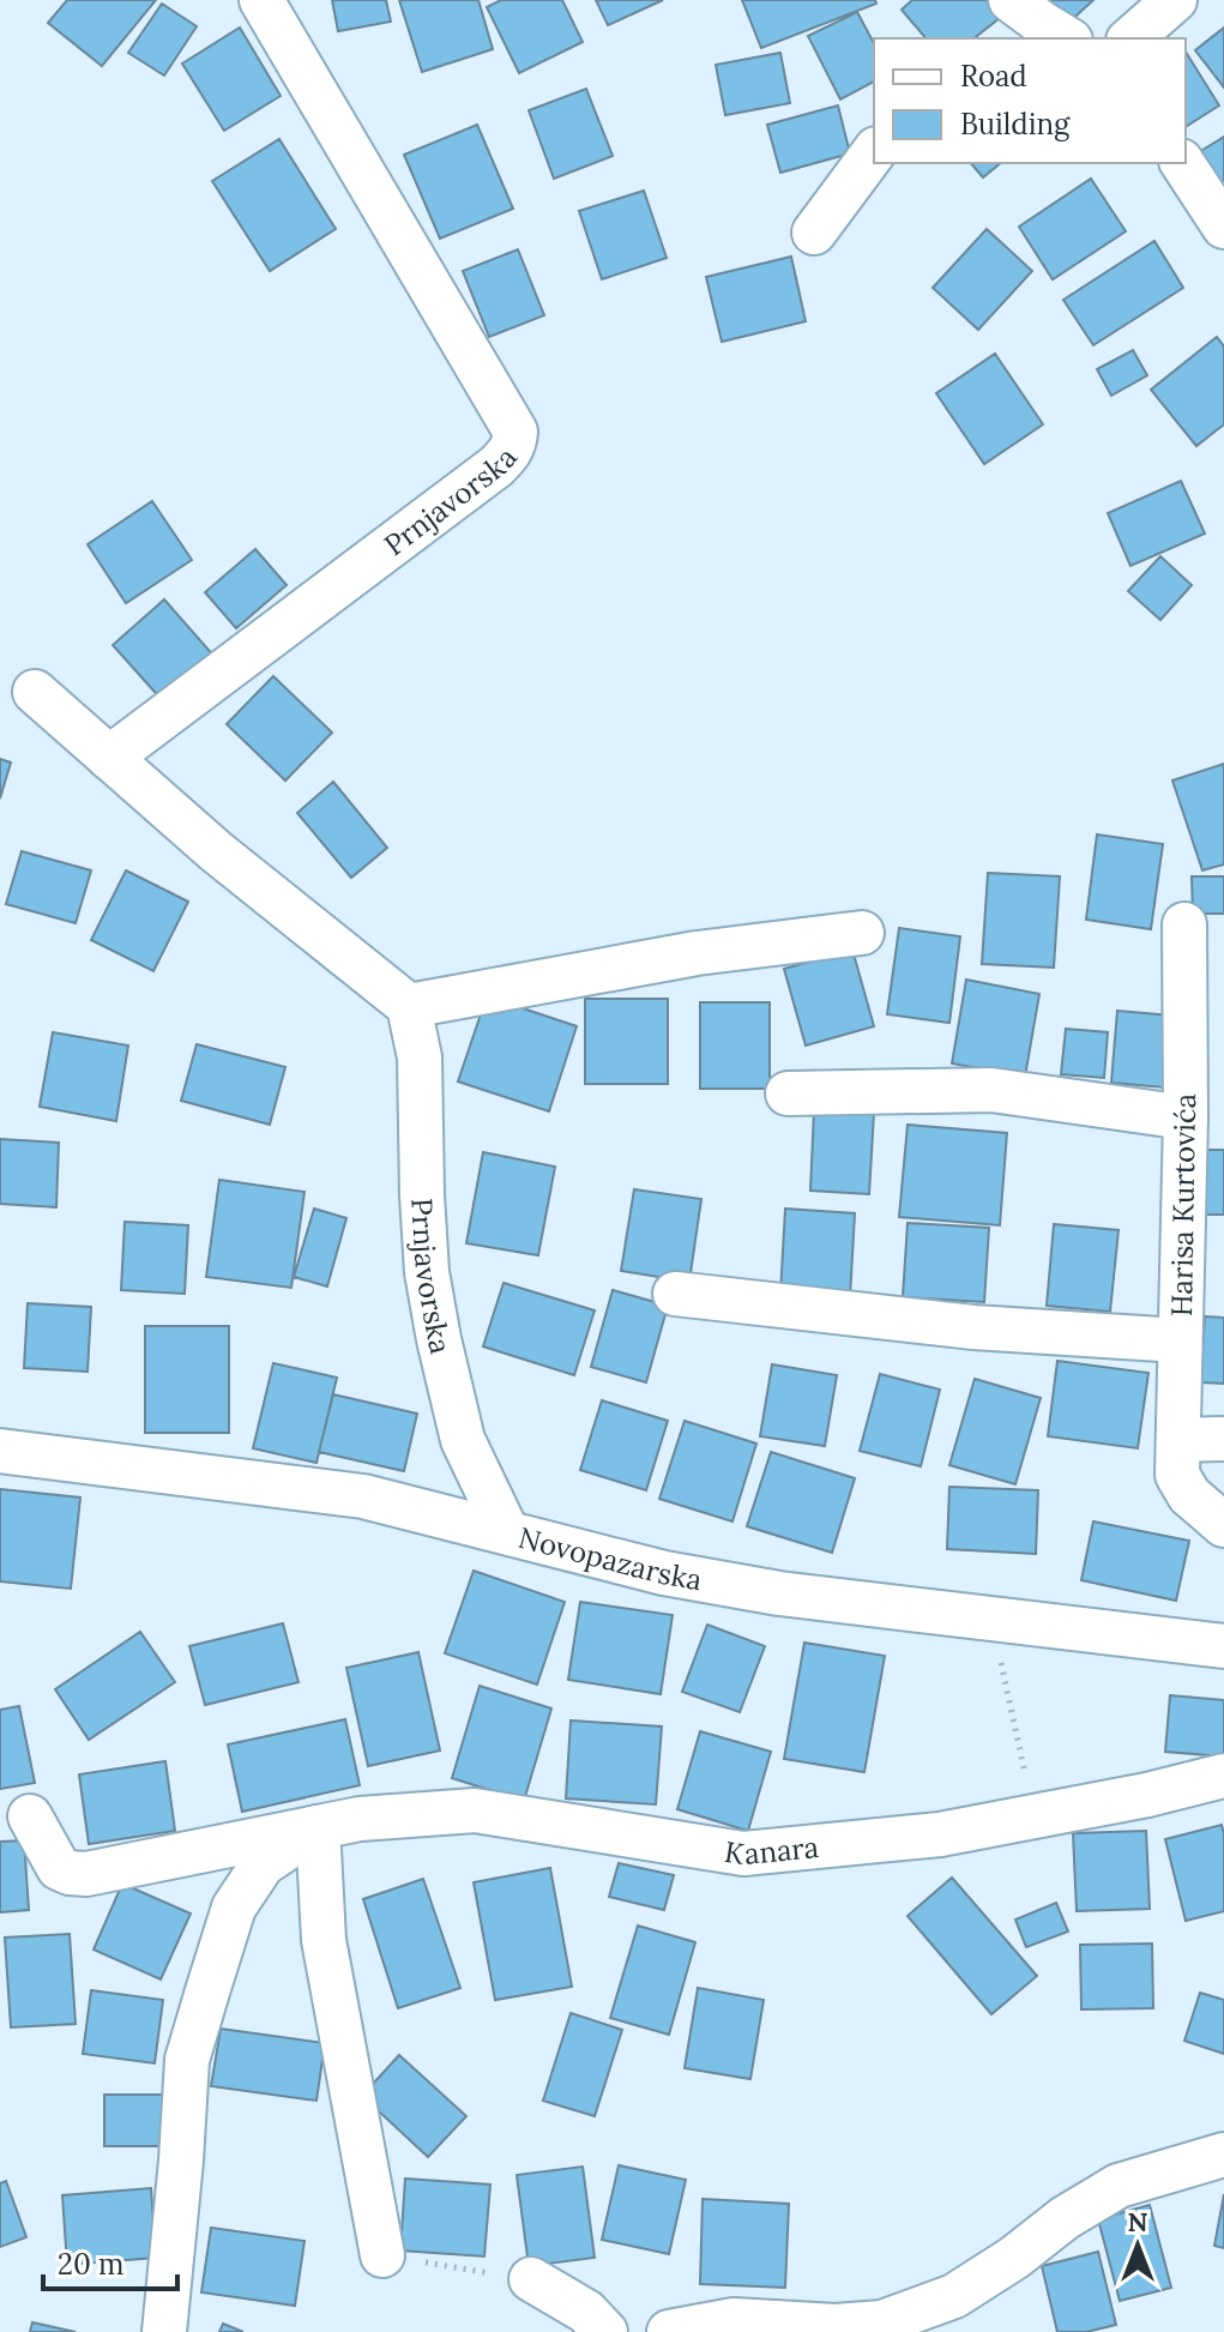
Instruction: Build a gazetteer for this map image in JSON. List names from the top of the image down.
{
  "streets": {
    "street": [
      "Prnjavorska",
      "Harisa Kurtovića",
      "Novopazarska",
      "Kanara"
    ]
  },
  "crossings": [
    ["Prnjavorska", "Novopazarska"]
  ],
  "legend": ["Road", "Building"],
  "scale_bar": "20 m",
  "north": "top"
}
